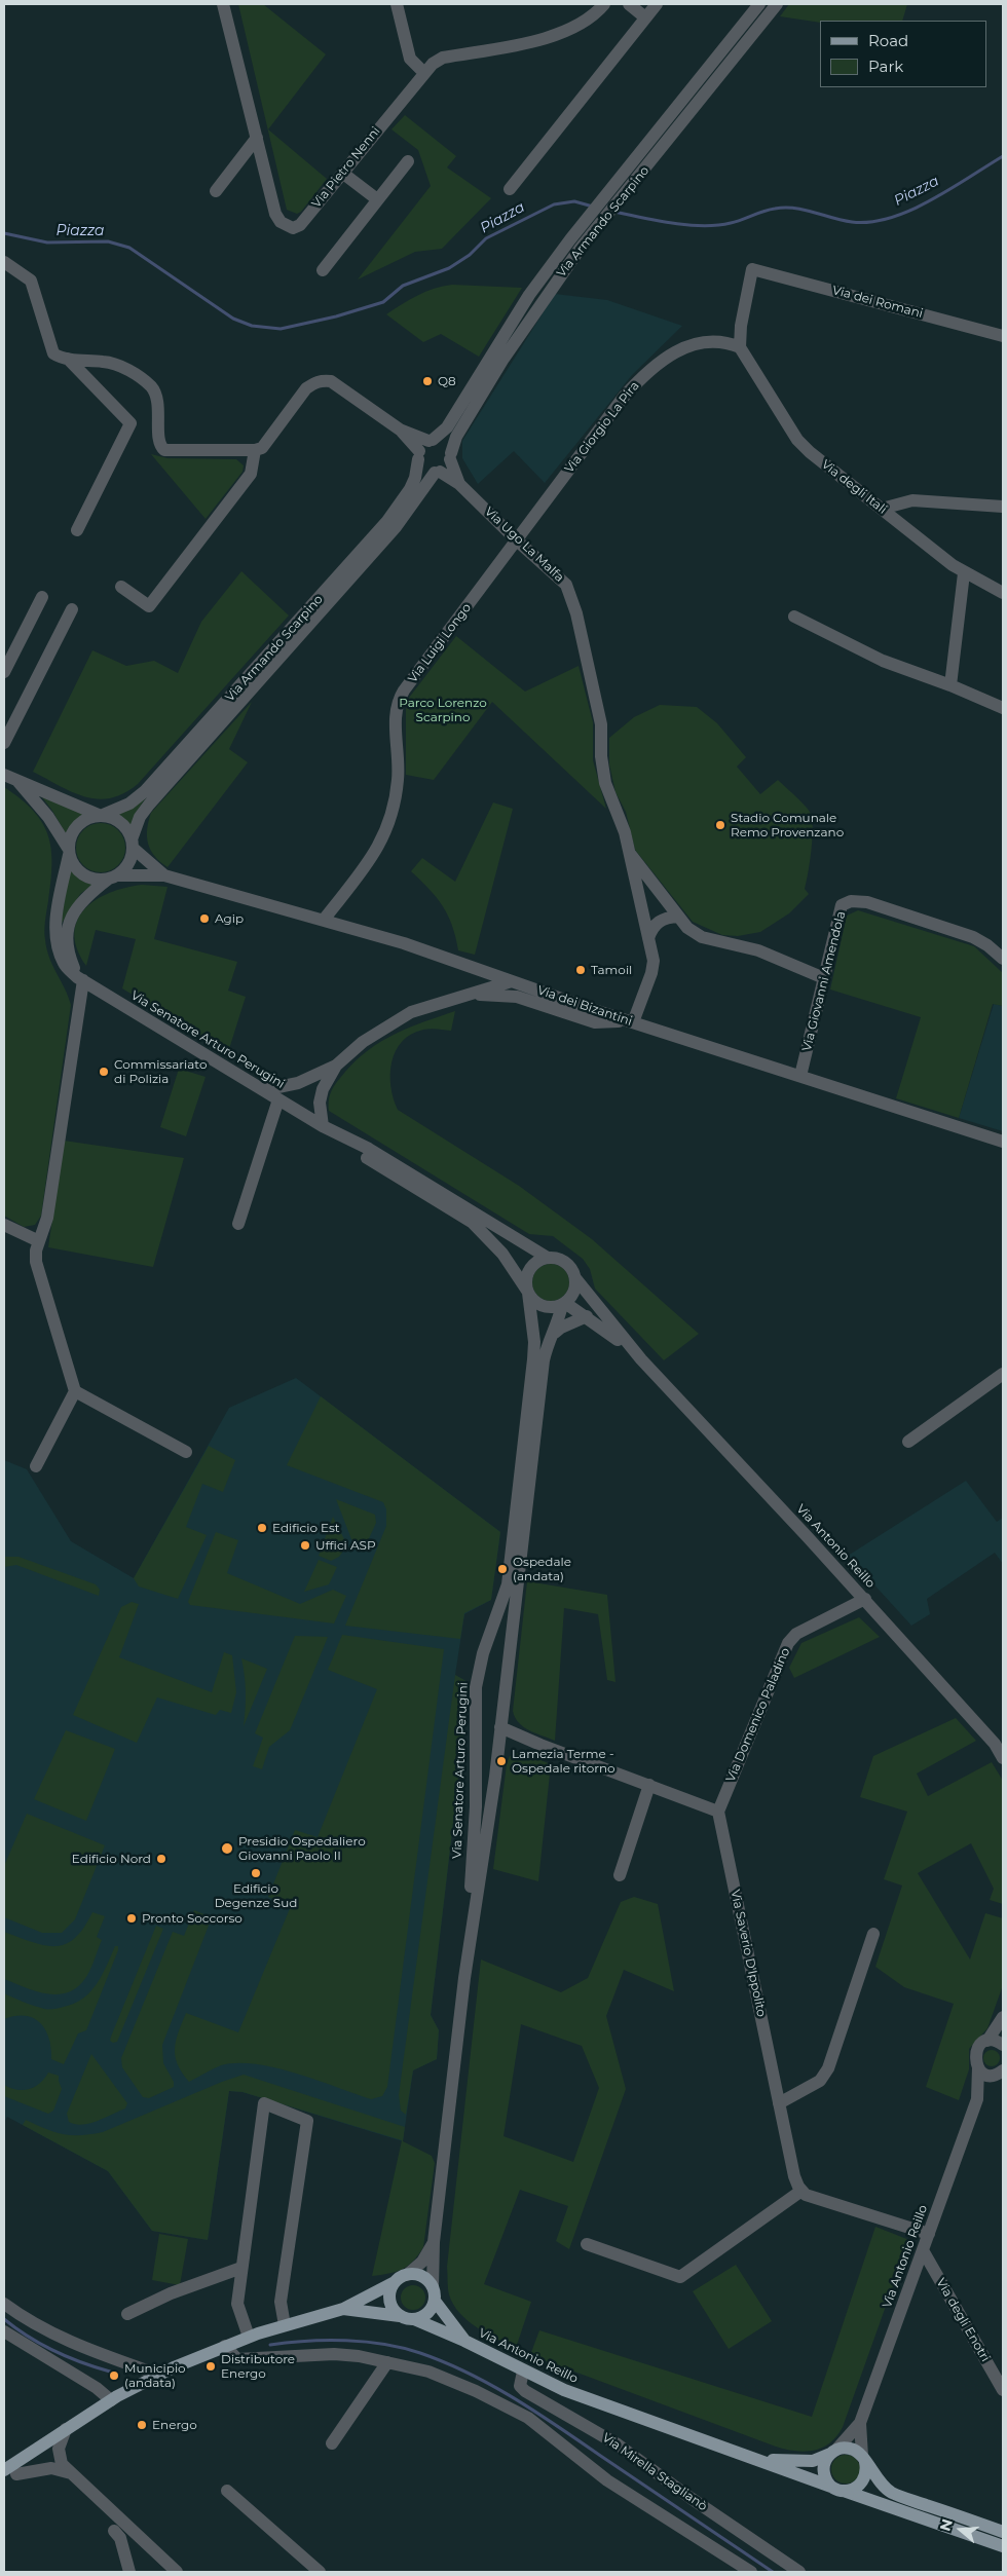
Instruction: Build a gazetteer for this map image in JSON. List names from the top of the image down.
{
  "streets": {
    "main road": ["Via Antonio Reillo"],
    "street": [
      "Via Pietro Nenni",
      "Via Armando Scarpino",
      "Via dei Romani",
      "Via Giorgio La Pira",
      "Via degli Itali",
      "Via Ugo La Malfa",
      "Via Luigi Longo",
      "Via Giovanni Amendola",
      "Via dei Bizantini",
      "Via Senatore Arturo Perugini",
      "Via Domenico Paladino",
      "Via Saverio D'Ippolito",
      "Via degli Enotri",
      "Via Mirella Staglianò"
    ]
  },
  "crossings": [
    ["Via Armando Scarpino", "Via Ugo La Malfa"],
    ["Via Armando Scarpino", "Via dei Bizantini"],
    ["Via Armando Scarpino", "Via Senatore Arturo Perugini"],
    ["Via dei Romani", "Via Giorgio La Pira"],
    ["Via dei Romani", "Via degli Itali"],
    ["Via Giorgio La Pira", "Via degli Itali"],
    ["Via Giorgio La Pira", "Via Ugo La Malfa"],
    ["Via Giorgio La Pira", "Via Luigi Longo"],
    ["Via Ugo La Malfa", "Via Luigi Longo"],
    ["Via Ugo La Malfa", "Via dei Bizantini"],
    ["Via Luigi Longo", "Via dei Bizantini"],
    ["Via Giovanni Amendola", "Via dei Bizantini"],
    ["Via dei Bizantini", "Via Senatore Arturo Perugini"],
    ["Via Senatore Arturo Perugini", "Via Antonio Reillo"],
    ["Via Antonio Reillo", "Via Domenico Paladino"],
    ["Via Antonio Reillo", "Via degli Enotri"],
    ["Via Antonio Reillo", "Via Mirella Staglianò"],
    ["Via Domenico Paladino", "Via Saverio D'Ippolito"]
  ],
  "water": ["Piazza"],
  "parks": ["Parco Lorenzo Scarpino"],
  "places": [
    "Q8",
    "Stadio Comunale Remo Provenzano",
    "Agip",
    "Tamoil",
    "Commissariato di Polizia",
    "Edificio Est",
    "Uffici ASP",
    "Ospedale (andata)",
    "Lamezia Terme - Ospedale ritorno",
    "Presidio Ospedaliero Giovanni Paolo II",
    "Edificio Nord",
    "Edificio Degenze Sud",
    "Pronto Soccorso",
    "Distributore Energo",
    "Municipio (andata)",
    "Energo"
  ],
  "legend": ["Road", "Park"],
  "north": "left"
}
